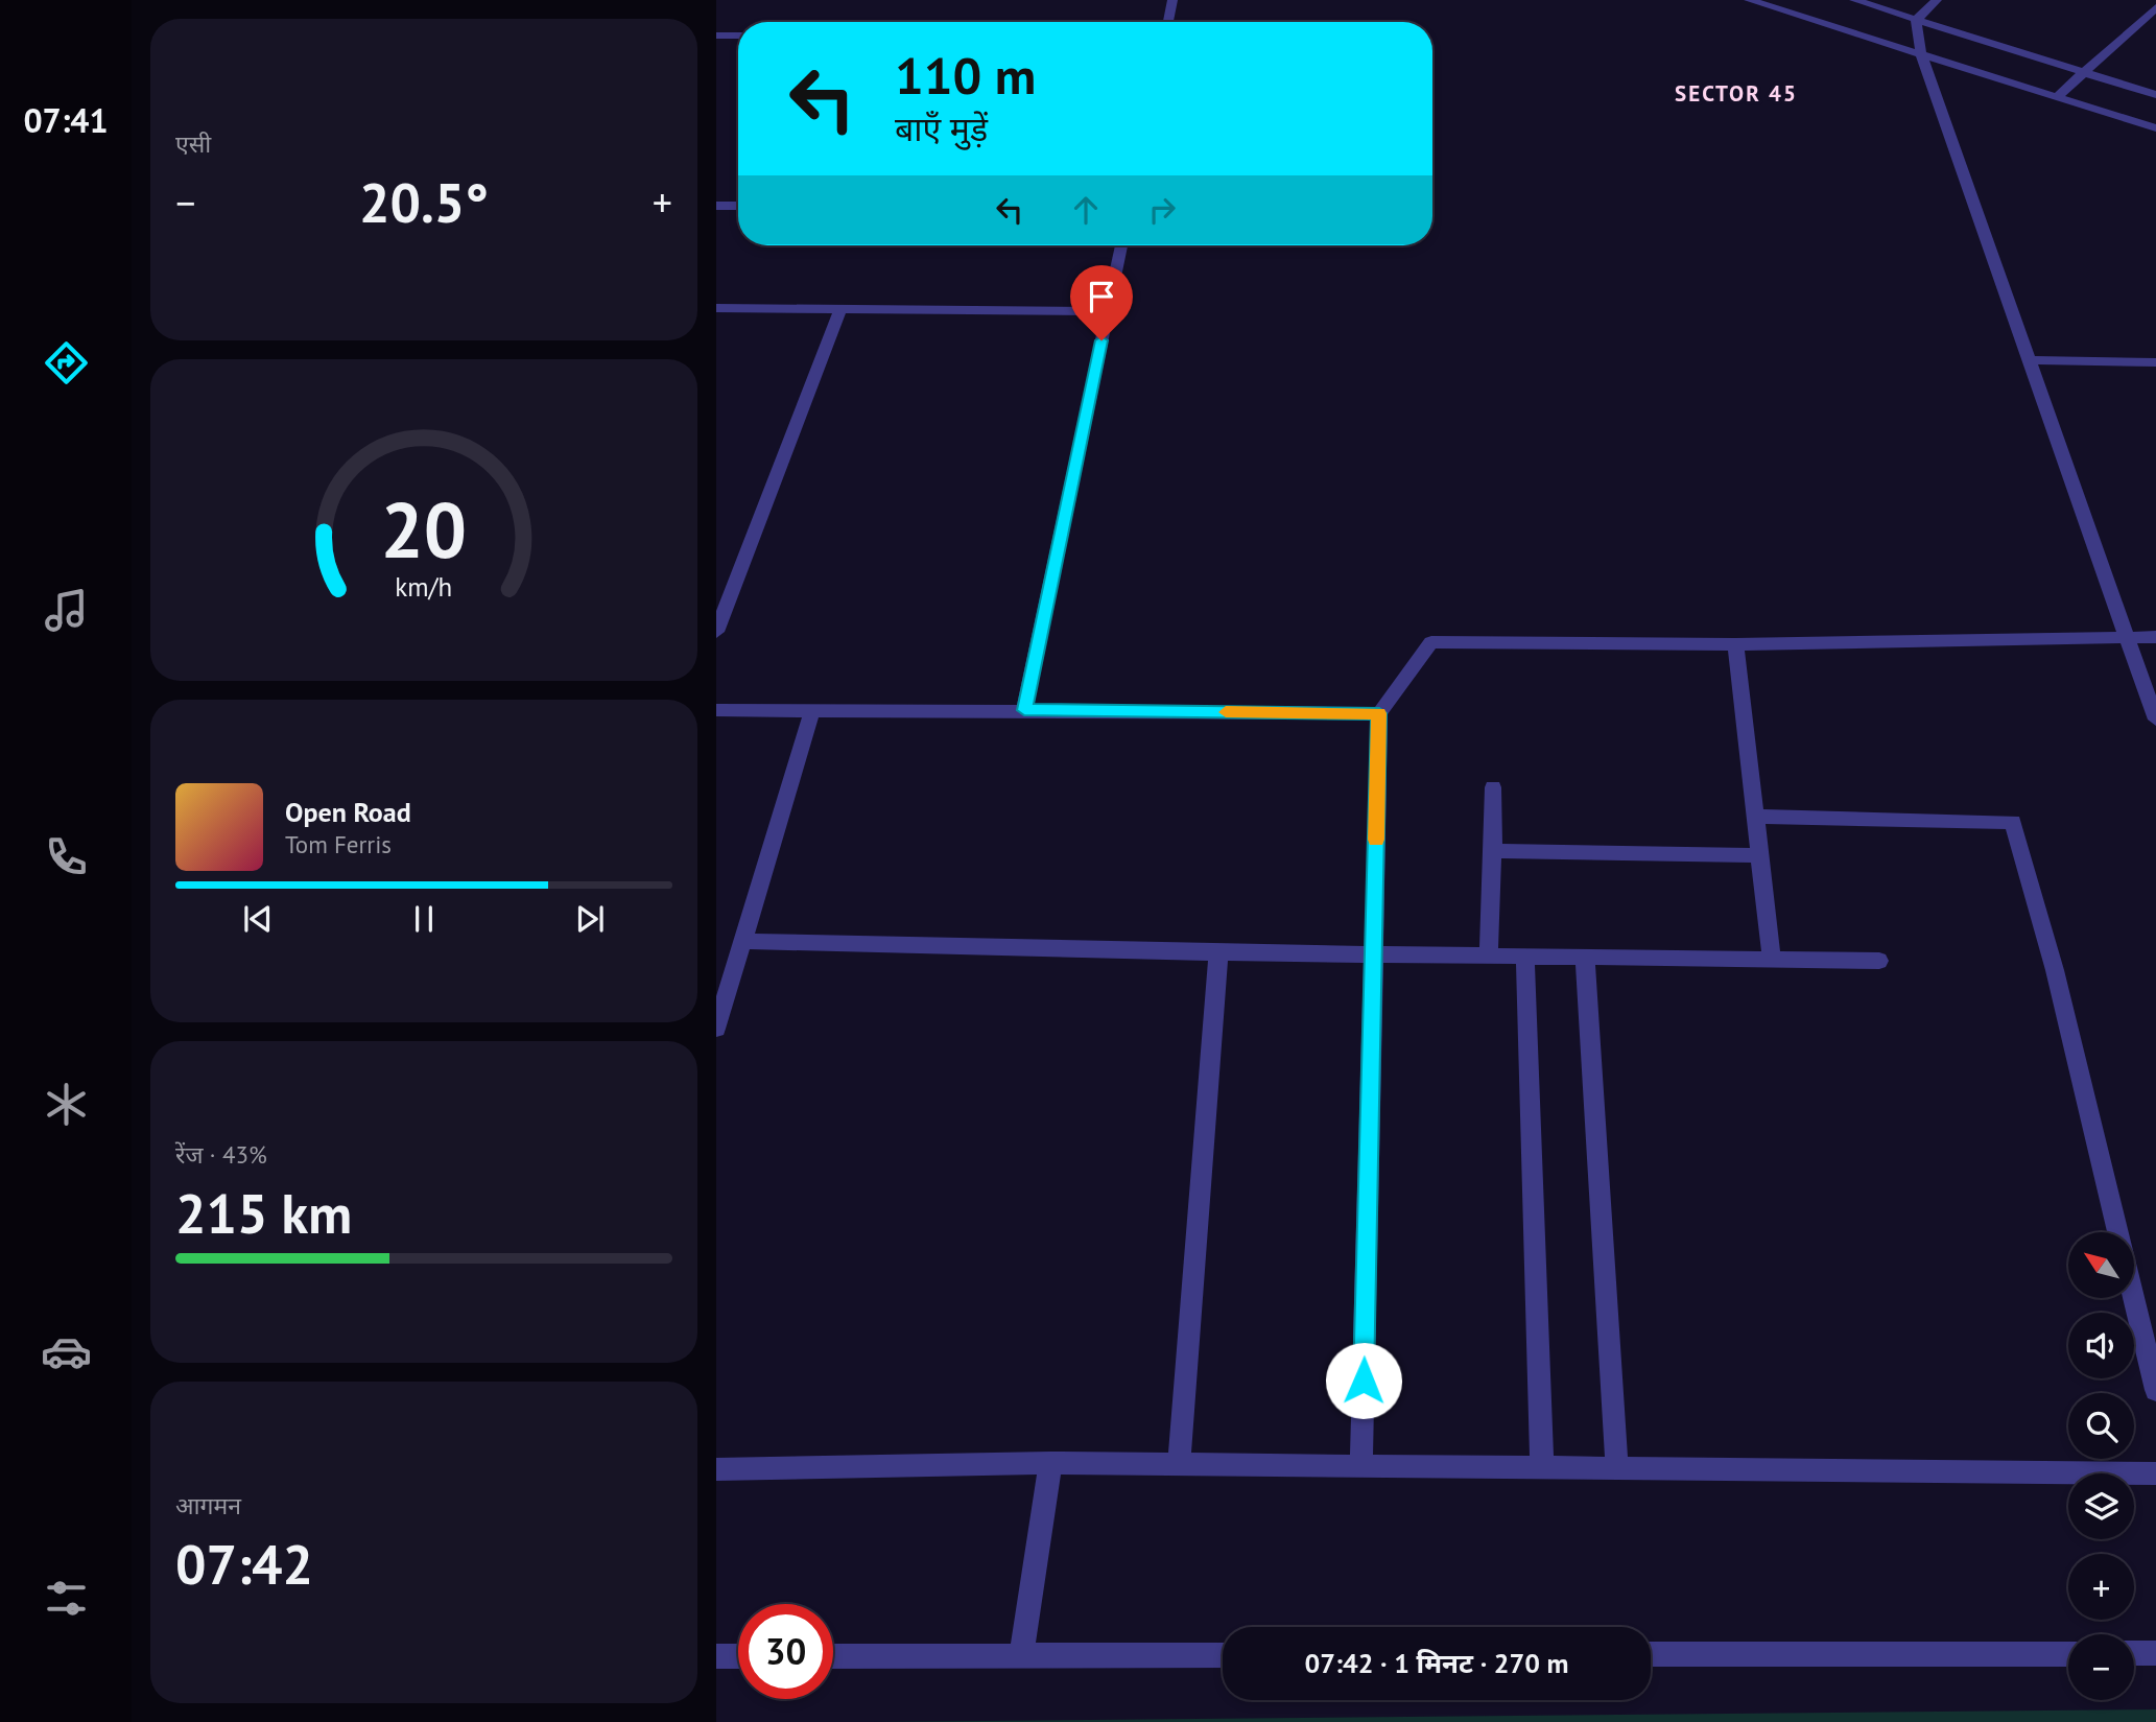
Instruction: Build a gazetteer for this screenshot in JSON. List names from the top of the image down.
{
  "districts": ["SECTOR 45"],
  "north": "top left",
  "page": {
    "tabs": "07:41",
    "tile": [
      "एसी",
      ["रेंज · 43%", "215 km"],
      ["आगमन", "07:42"]
    ],
    "turn": ["110 m", "बाएँ मुड़ें"],
    "heat": ["−", "20.5°", "+"],
    "song": ["Open Road", "Tom Ferris"],
    "map_buttons": ["+", "−"],
    "limit": "30",
    "trip": "07:42 · 1 मिनट · 270 m",
    "gauge": ["20", "km/h"]
  }
}
